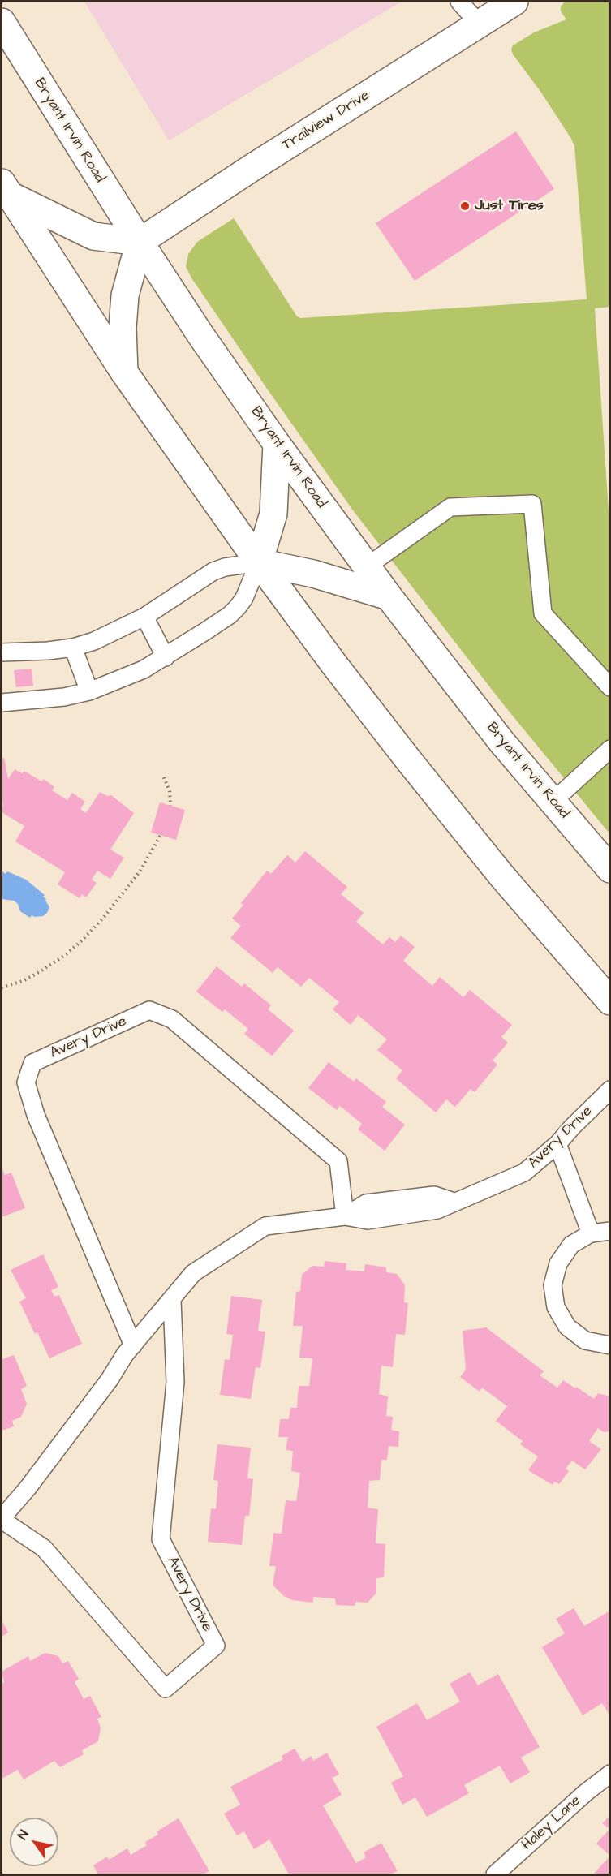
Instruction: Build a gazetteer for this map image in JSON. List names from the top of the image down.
{
  "streets": {
    "main road": ["Trailview Drive", "Bryant Irvin Road"],
    "lane": ["Avery Drive", "Haley Lane"]
  },
  "crossings": [
    ["Trailview Drive", "Bryant Irvin Road"]
  ],
  "places": ["Just Tires"],
  "north": "top left"
}
